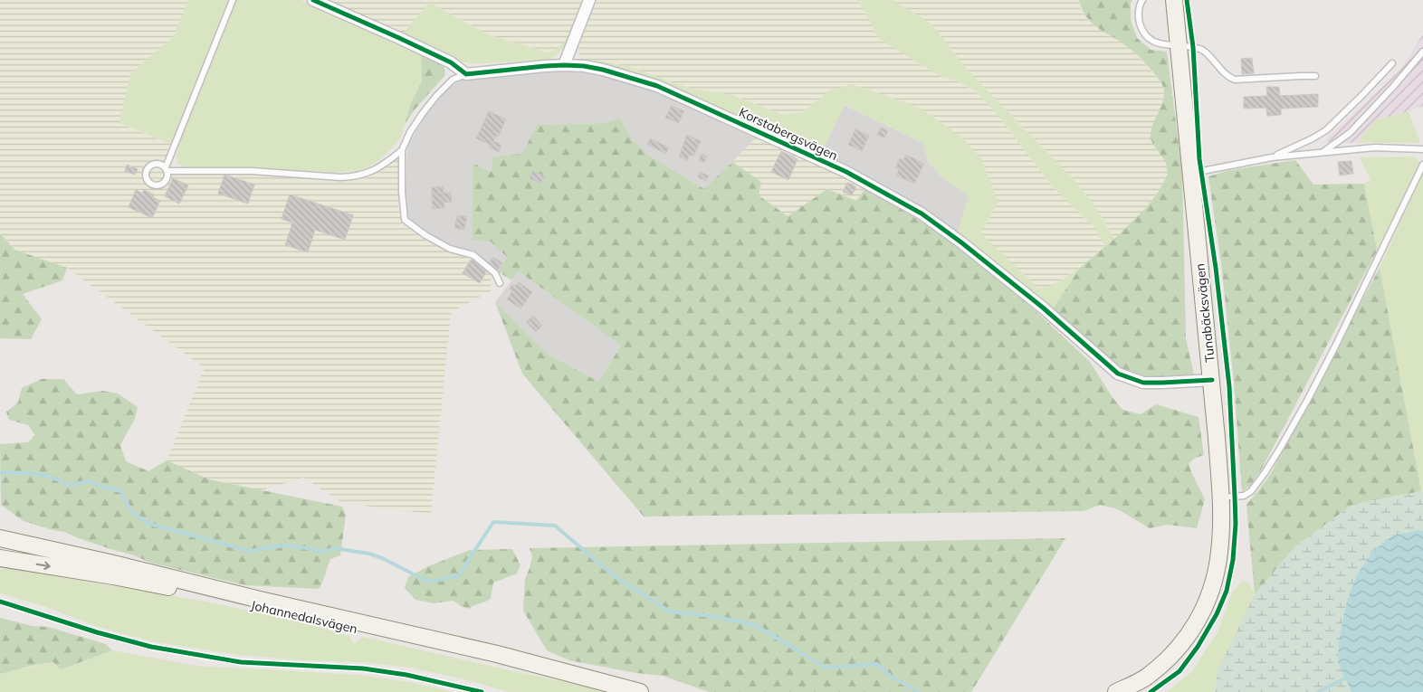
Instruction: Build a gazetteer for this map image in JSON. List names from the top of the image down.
{
  "streets": {
    "main road": ["Tunabäcksvägen", "Johannedalsvägen"],
    "street": ["Korstabergsvägen"]
  },
  "crossings": [
    ["Korstabergsvägen", "Tunabäcksvägen"]
  ]
}
